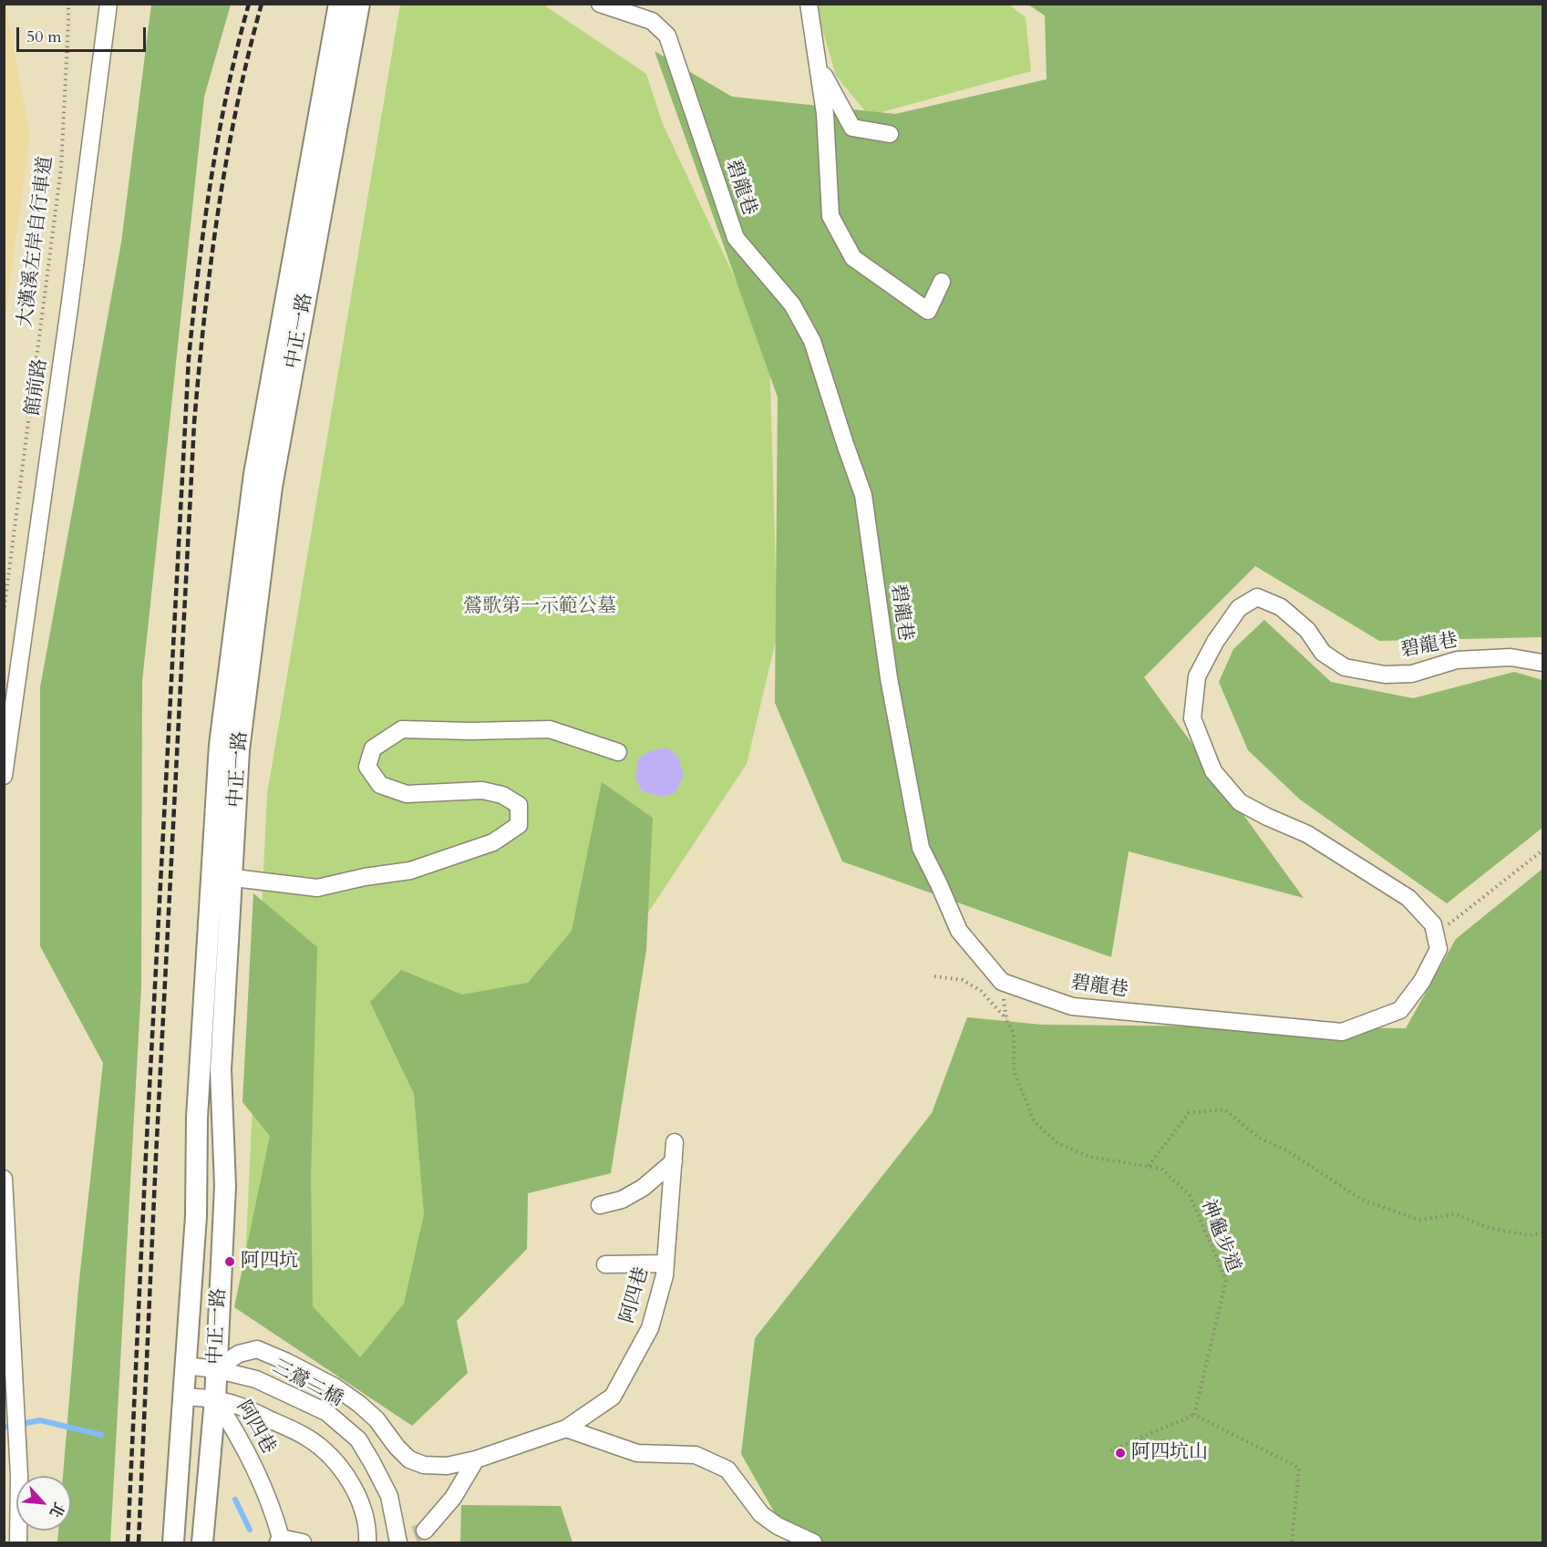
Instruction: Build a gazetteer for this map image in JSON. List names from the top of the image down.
{
  "streets": {
    "main road": ["中正一路"],
    "street": [
      "碧龍巷",
      "館前路",
      "阿四巷",
      "三鶯二橋"
    ],
    "path": ["大漢溪左岸自行車道", "神龜步道"]
  },
  "crossings": [
    ["碧龍巷", "神龜步道"],
    ["中正一路", "阿四巷"],
    ["中正一路", "三鶯二橋"],
    ["阿四巷", "三鶯二橋"]
  ],
  "parks": ["鶯歌第一示範公墓"],
  "places": ["阿四坑", "阿四坑山"],
  "scale_bar": "50 m",
  "north": "bottom right"
}
